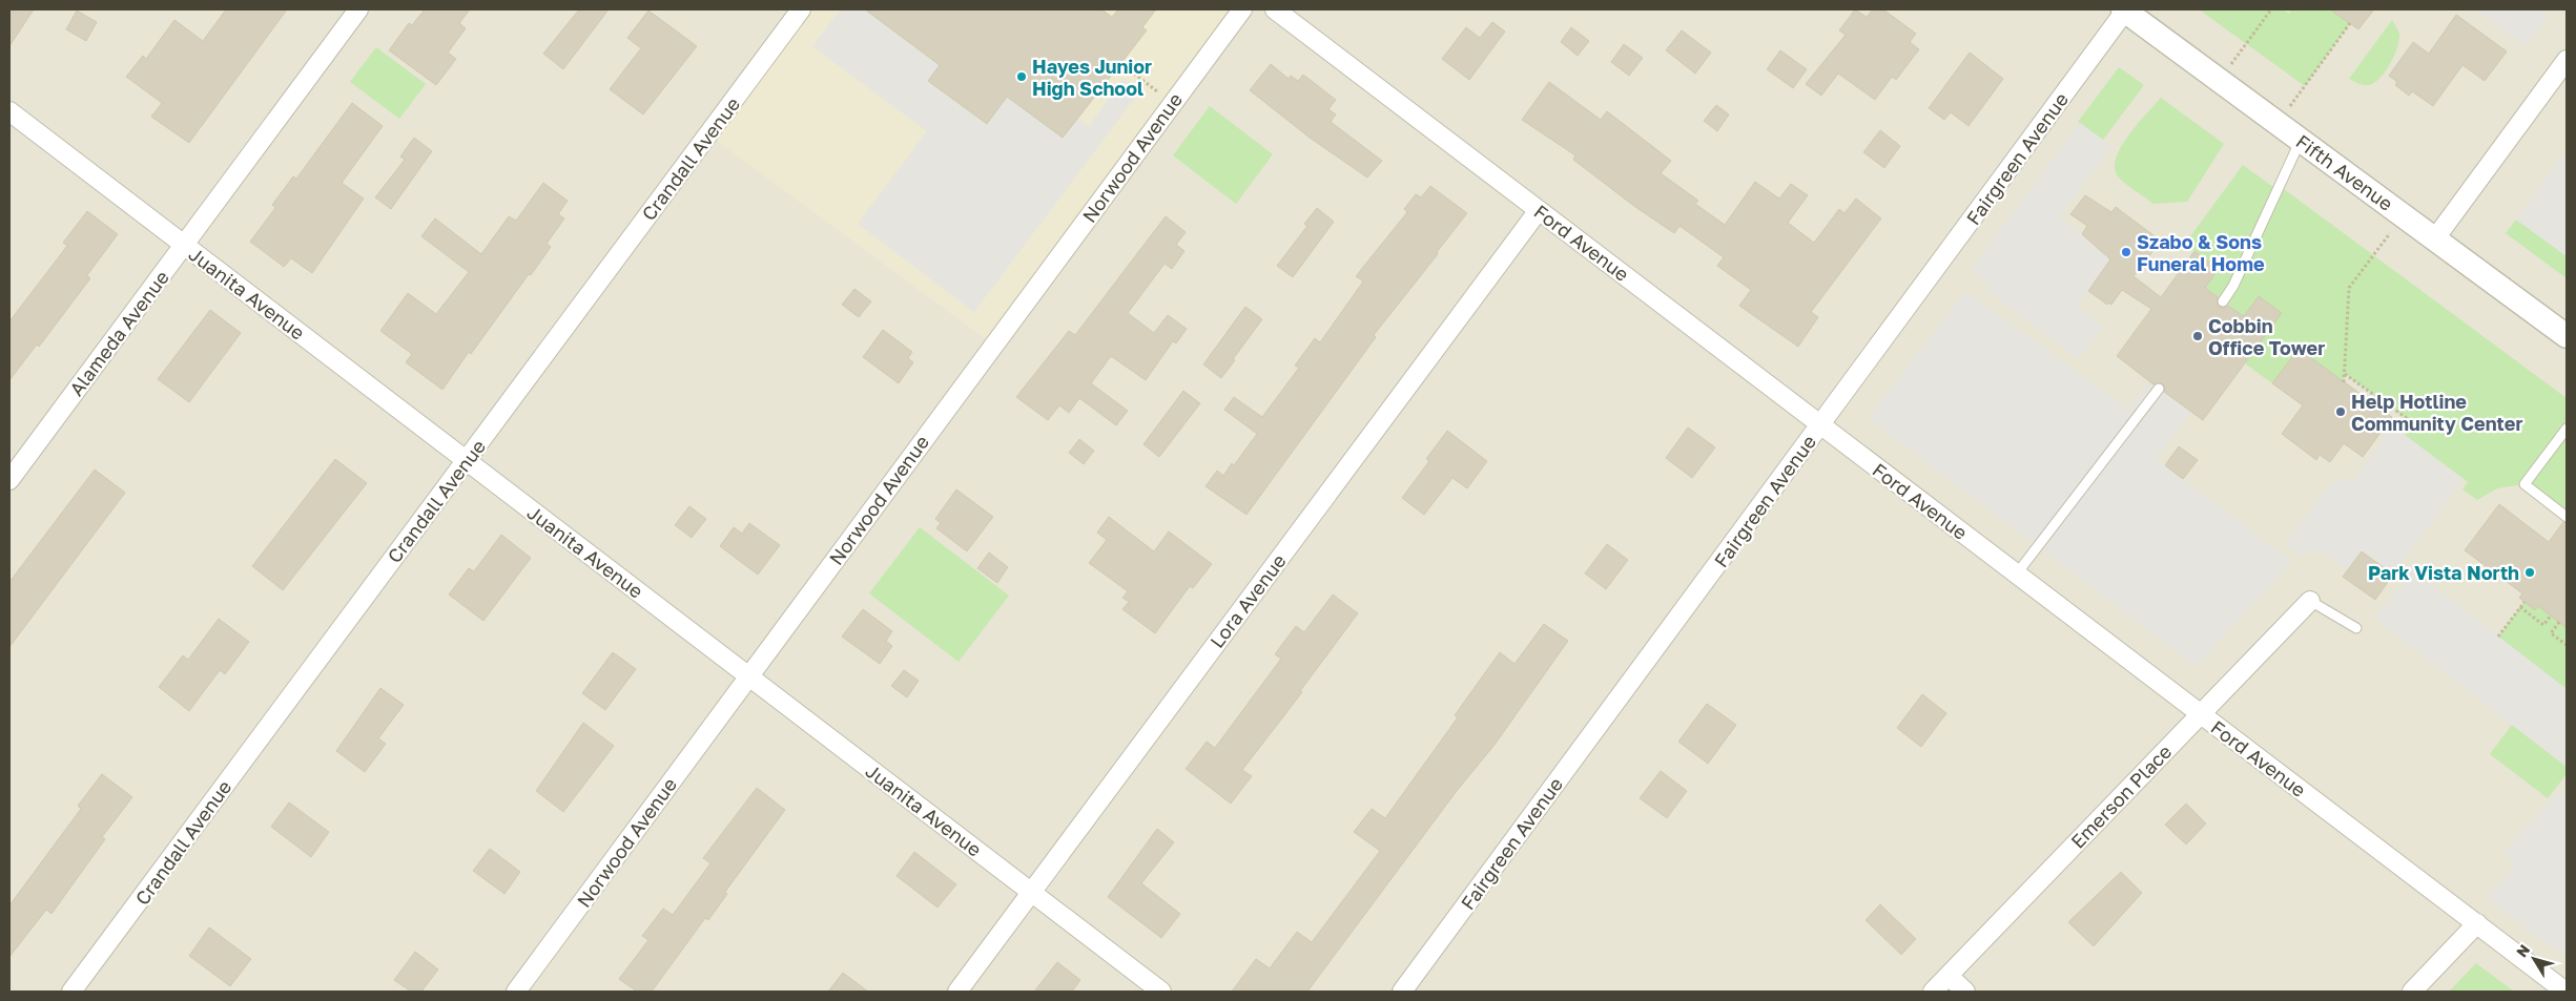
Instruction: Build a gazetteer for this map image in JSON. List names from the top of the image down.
{
  "streets": {
    "street": [
      "Norwood Avenue",
      "Crandall Avenue",
      "Fairgreen Avenue",
      "Fifth Avenue",
      "Ford Avenue",
      "Juanita Avenue",
      "Alameda Avenue",
      "Lora Avenue",
      "Emerson Place"
    ]
  },
  "crossings": [
    ["Norwood Avenue", "Juanita Avenue"],
    ["Crandall Avenue", "Juanita Avenue"],
    ["Fairgreen Avenue", "Fifth Avenue"],
    ["Fairgreen Avenue", "Ford Avenue"],
    ["Ford Avenue", "Lora Avenue"],
    ["Ford Avenue", "Emerson Place"],
    ["Juanita Avenue", "Alameda Avenue"],
    ["Juanita Avenue", "Lora Avenue"]
  ],
  "places": [
    "Hayes Junior High School",
    "Szabo & Sons Funeral Home",
    "Cobbin Office Tower",
    "Help Hotline Community Center",
    "Park Vista North"
  ],
  "north": "top left"
}
